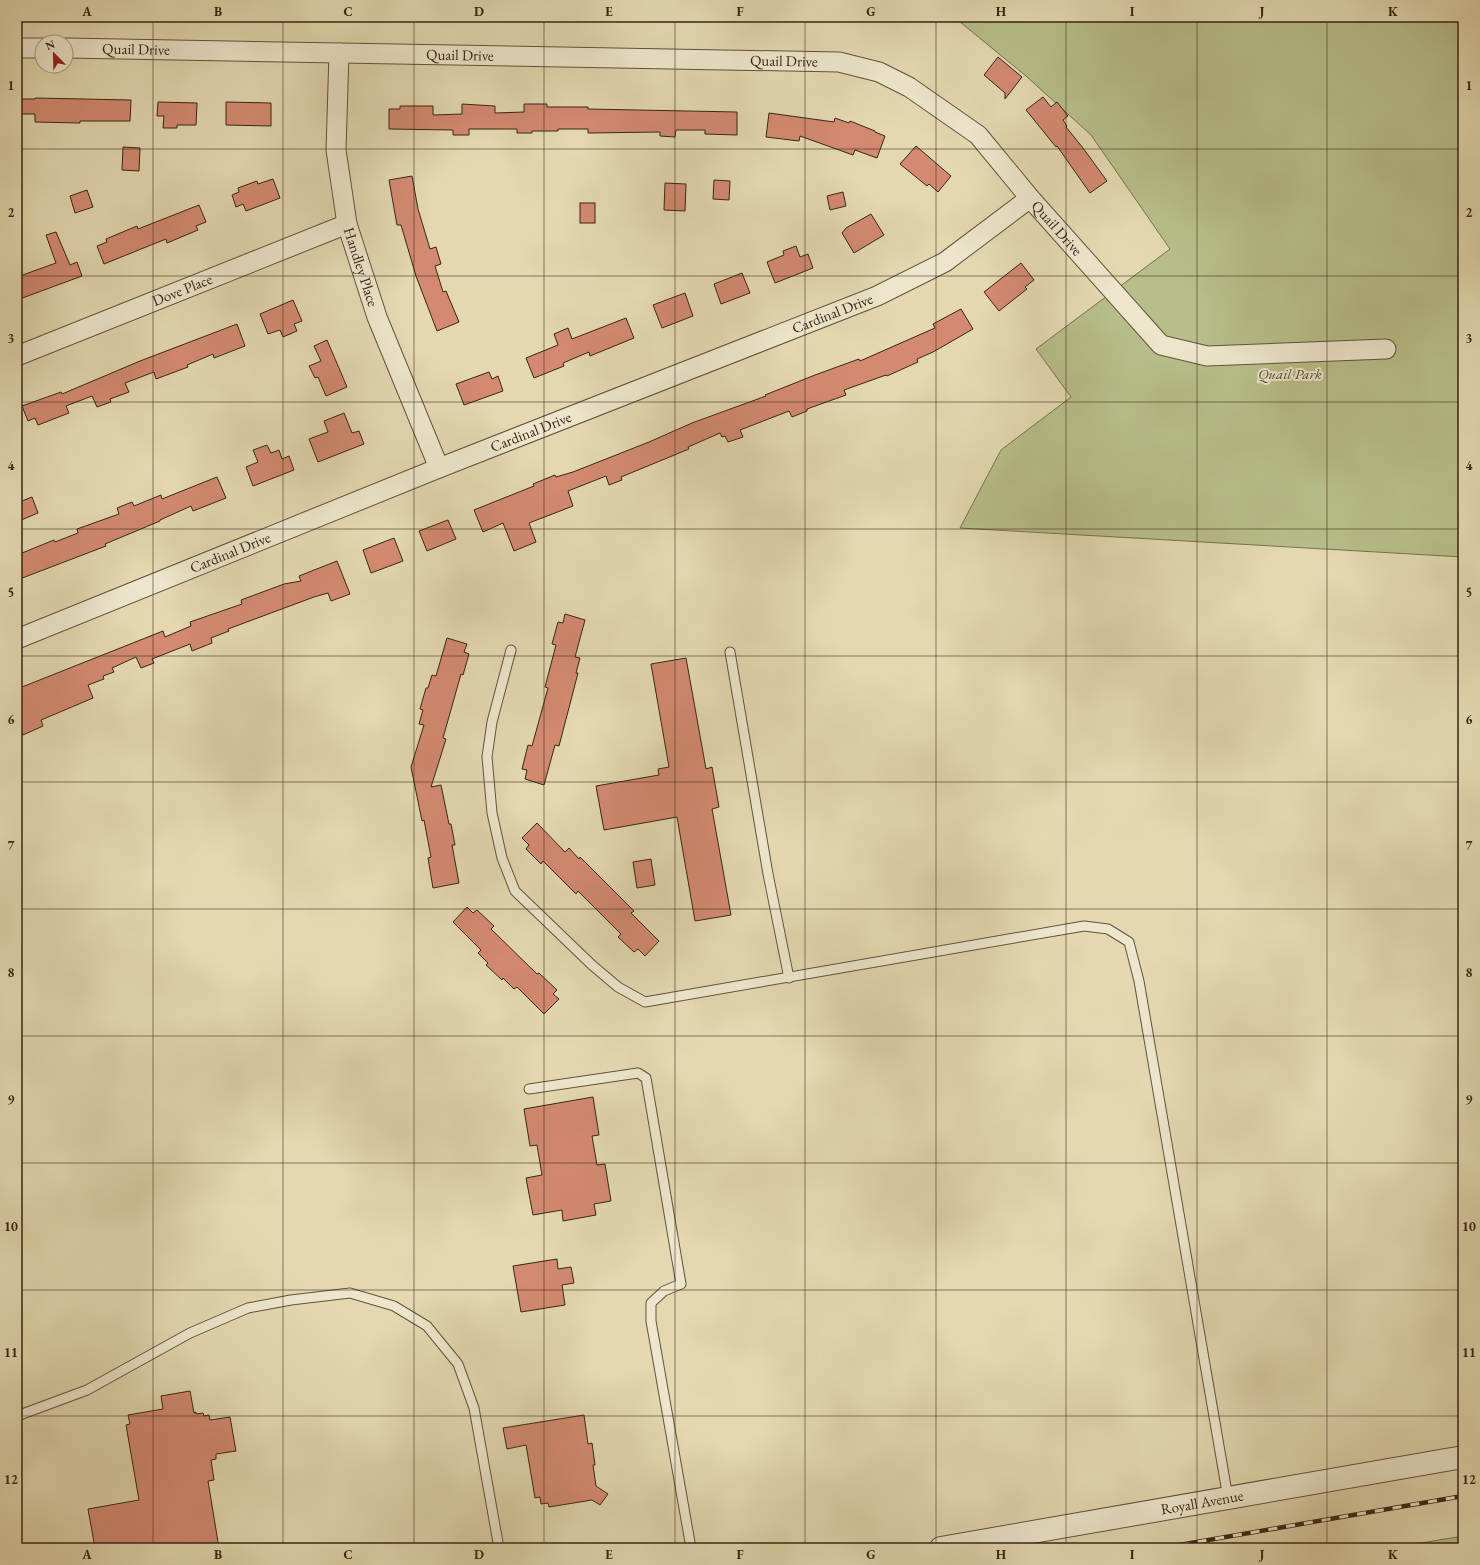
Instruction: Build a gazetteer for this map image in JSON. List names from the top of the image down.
{
  "streets": {
    "street": [
      "Quail Drive",
      "Handley Place",
      "Dove Place",
      "Cardinal Drive",
      "Royall Avenue"
    ]
  },
  "crossings": [
    ["Quail Drive", "Handley Place"],
    ["Quail Drive", "Cardinal Drive"],
    ["Handley Place", "Dove Place"],
    ["Handley Place", "Cardinal Drive"]
  ],
  "parks": ["Quail Park"],
  "north": "top left",
  "grid": {
    "columns": [
      "A",
      "B",
      "C",
      "D",
      "E",
      "F",
      "G",
      "H",
      "I",
      "J",
      "K"
    ],
    "rows": [
      "1",
      "2",
      "3",
      "4",
      "5",
      "6",
      "7",
      "8",
      "9",
      "10",
      "11",
      "12"
    ]
  }
}
